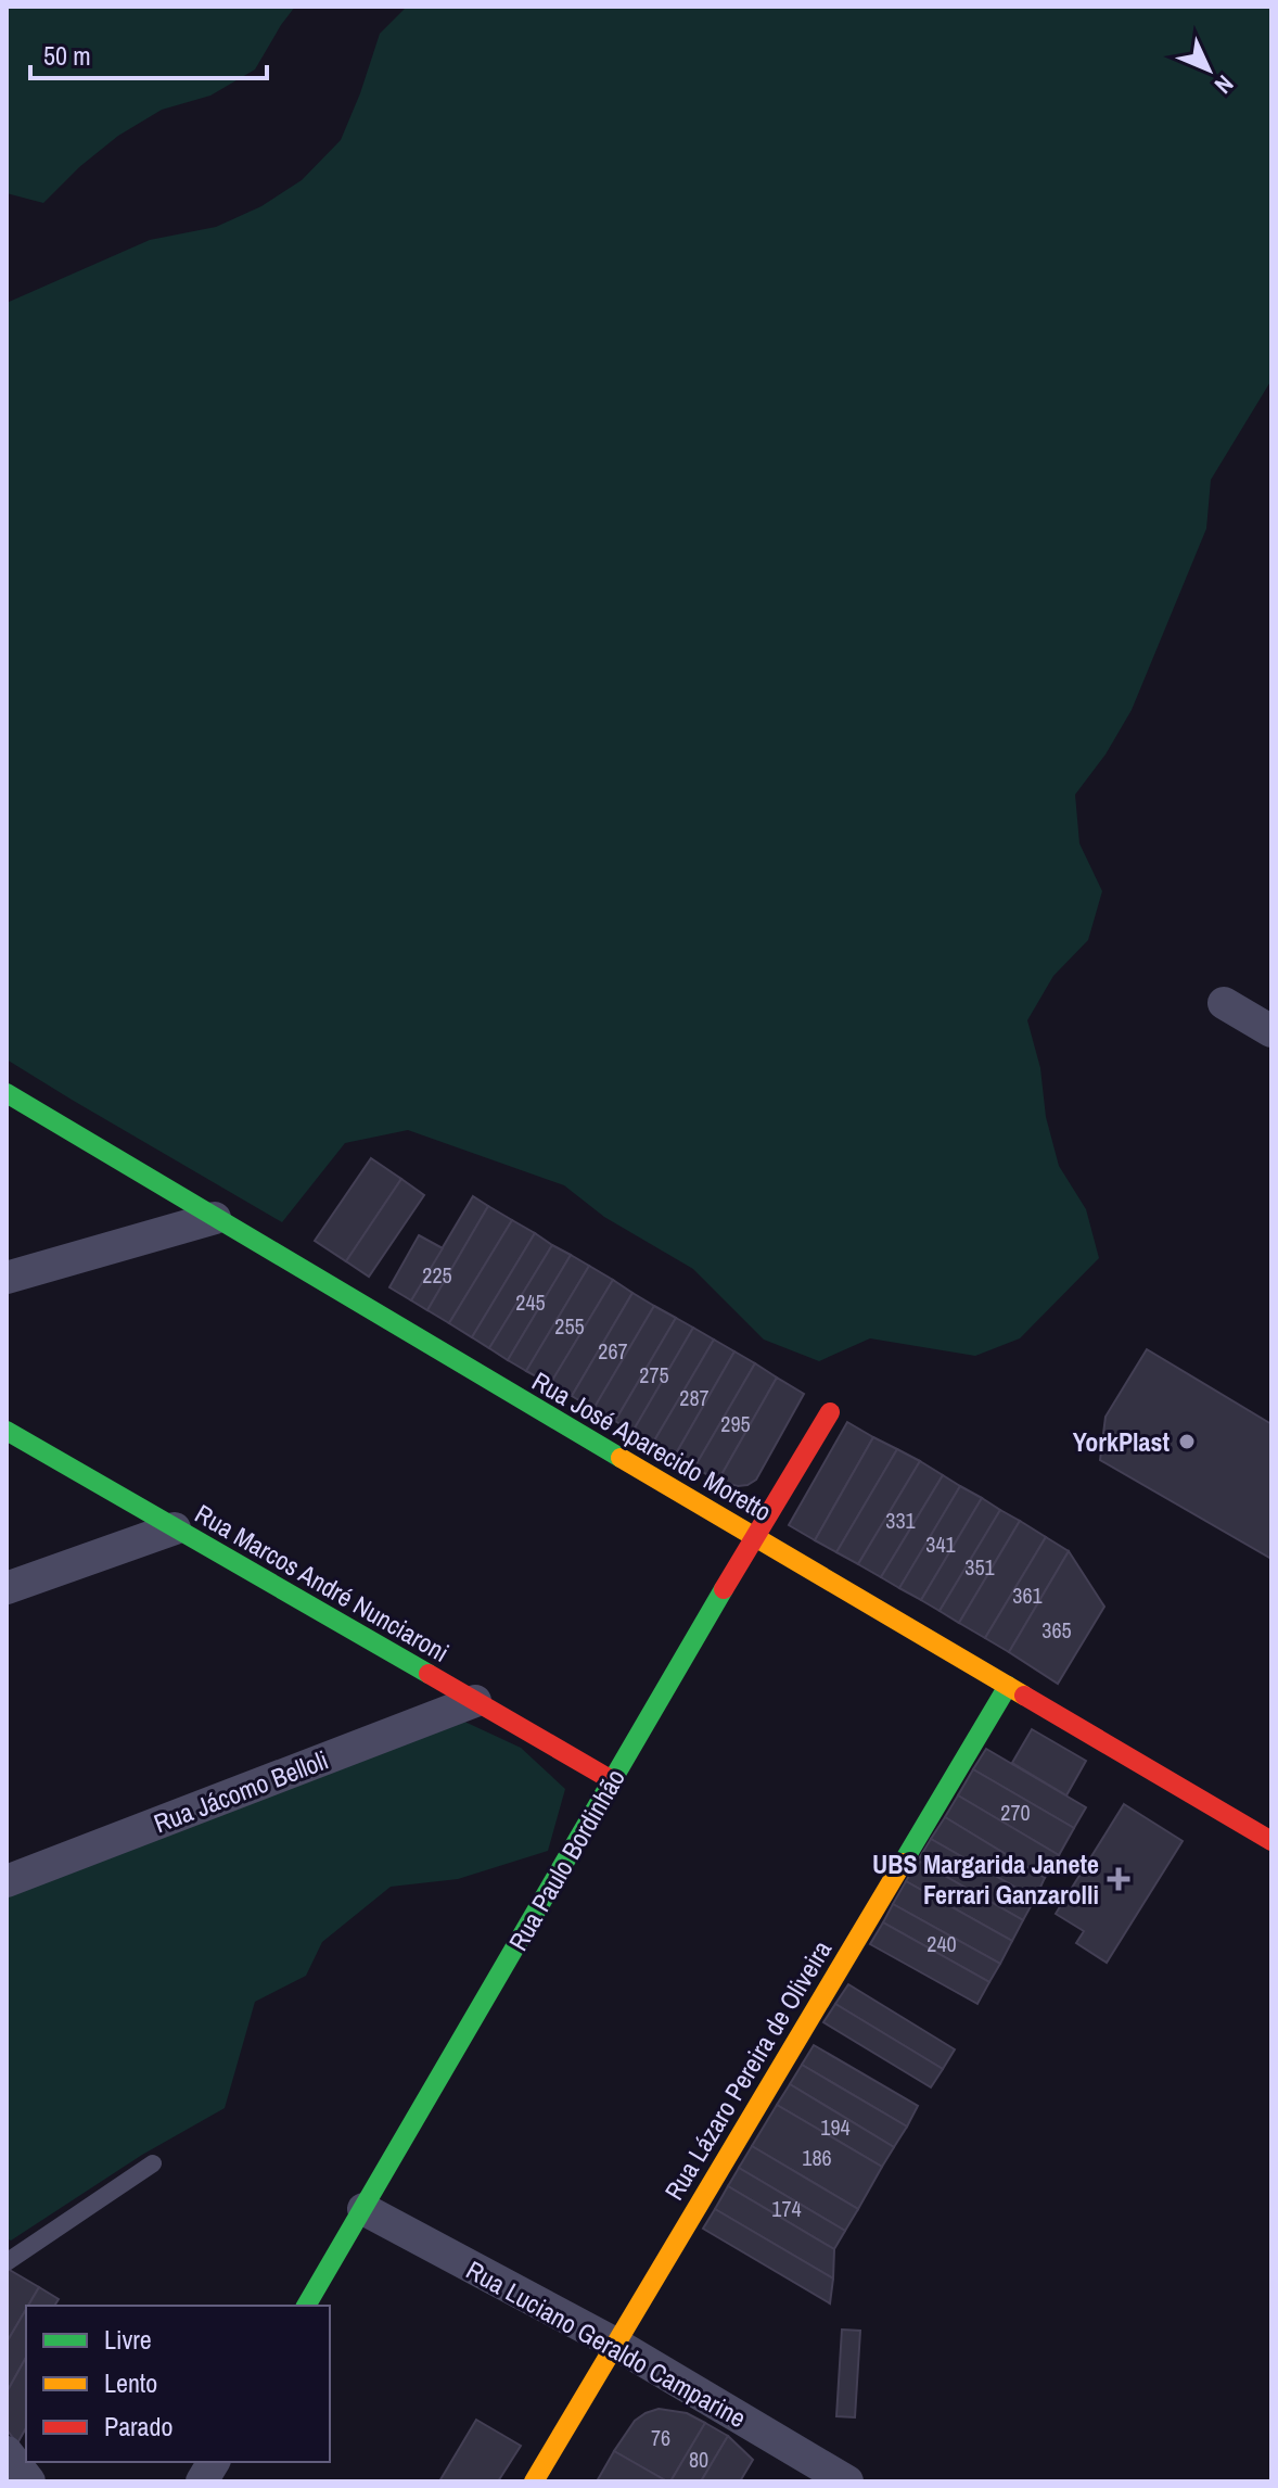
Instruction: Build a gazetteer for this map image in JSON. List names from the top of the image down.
{
  "streets": {
    "street": [
      "Rua José Aparecido Moretto",
      "Rua Marcos André Nunciaroni",
      "Rua Jácomo Belloli",
      "Rua Paulo Bordinhão",
      "Rua Lázaro Pereira de Oliveira",
      "Rua Luciano Geraldo Camparine"
    ]
  },
  "crossings": [
    ["Rua José Aparecido Moretto", "Rua Paulo Bordinhão"],
    ["Rua José Aparecido Moretto", "Rua Lázaro Pereira de Oliveira"],
    ["Rua Marcos André Nunciaroni", "Rua Jácomo Belloli"],
    ["Rua Marcos André Nunciaroni", "Rua Paulo Bordinhão"],
    ["Rua Paulo Bordinhão", "Rua Luciano Geraldo Camparine"],
    ["Rua Lázaro Pereira de Oliveira", "Rua Luciano Geraldo Camparine"]
  ],
  "places": {
    "other": ["YorkPlast"],
    "health": ["UBS Margarida Janete Ferrari Ganzarolli"]
  },
  "house_numbers": [
    "225",
    "245",
    "255",
    "267",
    "275",
    "287",
    "295",
    "331",
    "341",
    "351",
    "361",
    "365",
    "270",
    "240",
    "194",
    "186",
    "174",
    "76",
    "80"
  ],
  "legend": ["Livre", "Lento", "Parado"],
  "scale_bar": "50 m",
  "north": "bottom right"
}
